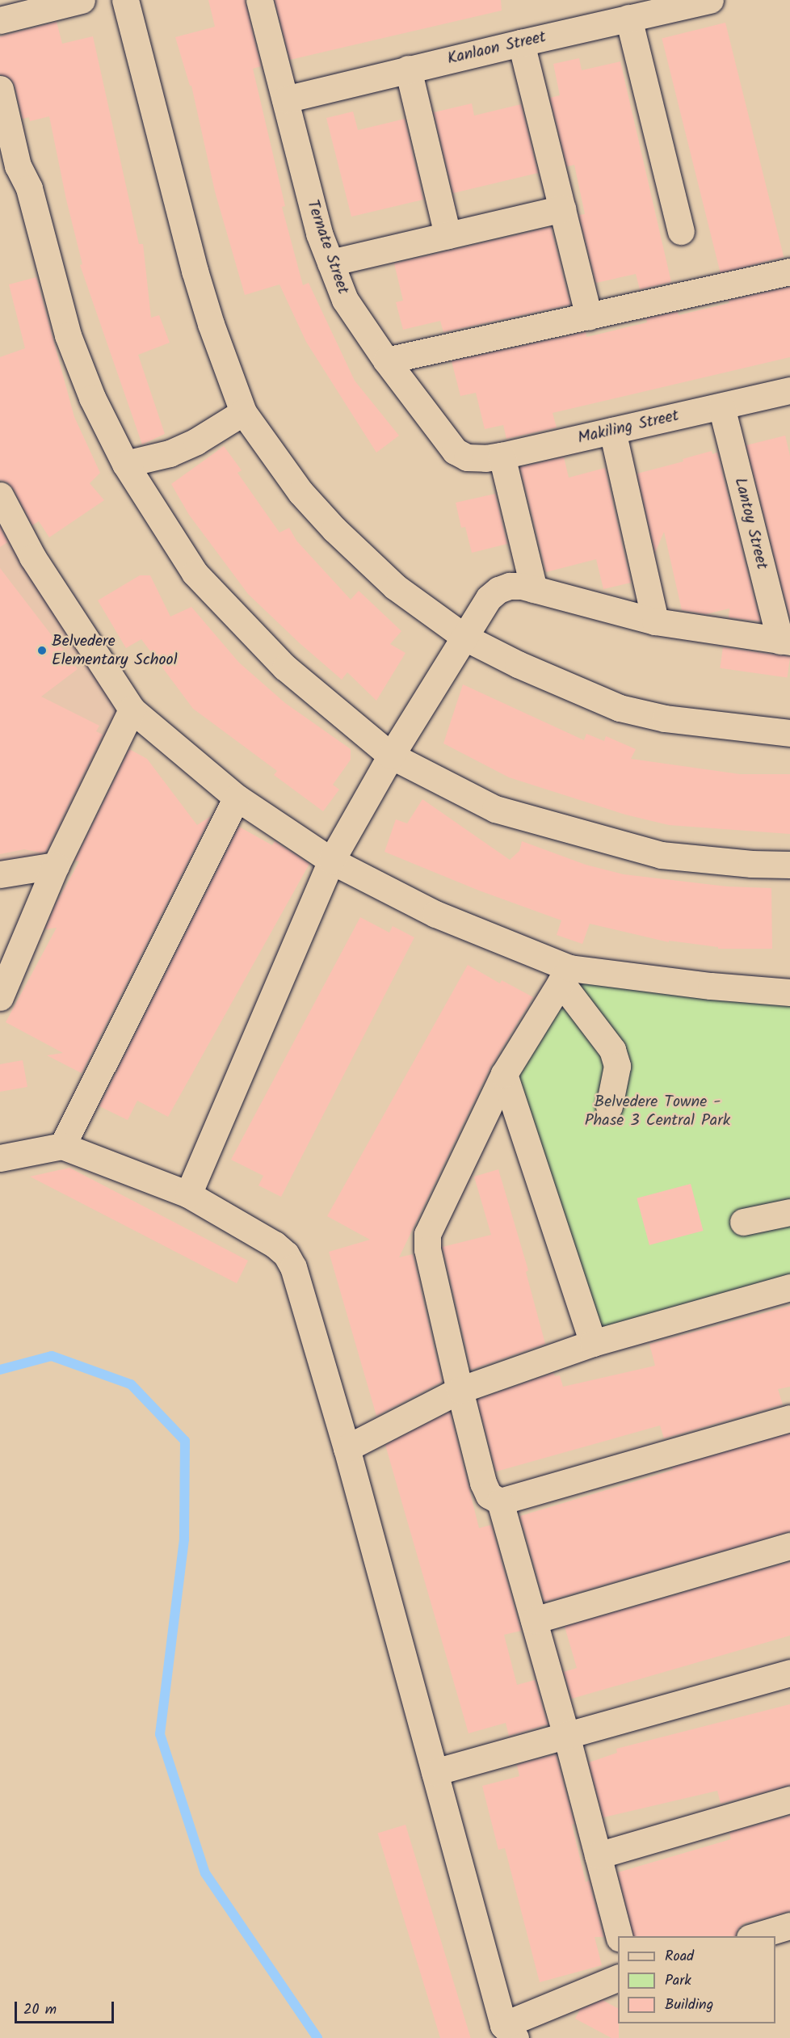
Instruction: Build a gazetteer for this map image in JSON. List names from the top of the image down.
{
  "streets": {
    "street": [
      "Kanlaon Street",
      "Ternate Street",
      "Makiling Street",
      "Lantoy Street"
    ]
  },
  "crossings": [
    ["Kanlaon Street", "Ternate Street"],
    ["Ternate Street", "Makiling Street"],
    ["Makiling Street", "Lantoy Street"]
  ],
  "parks": ["Belvedere Towne - Phase 3 Central Park"],
  "places": ["Belvedere Elementary School"],
  "legend": ["Road", "Park", "Building"],
  "scale_bar": "20 m"
}
